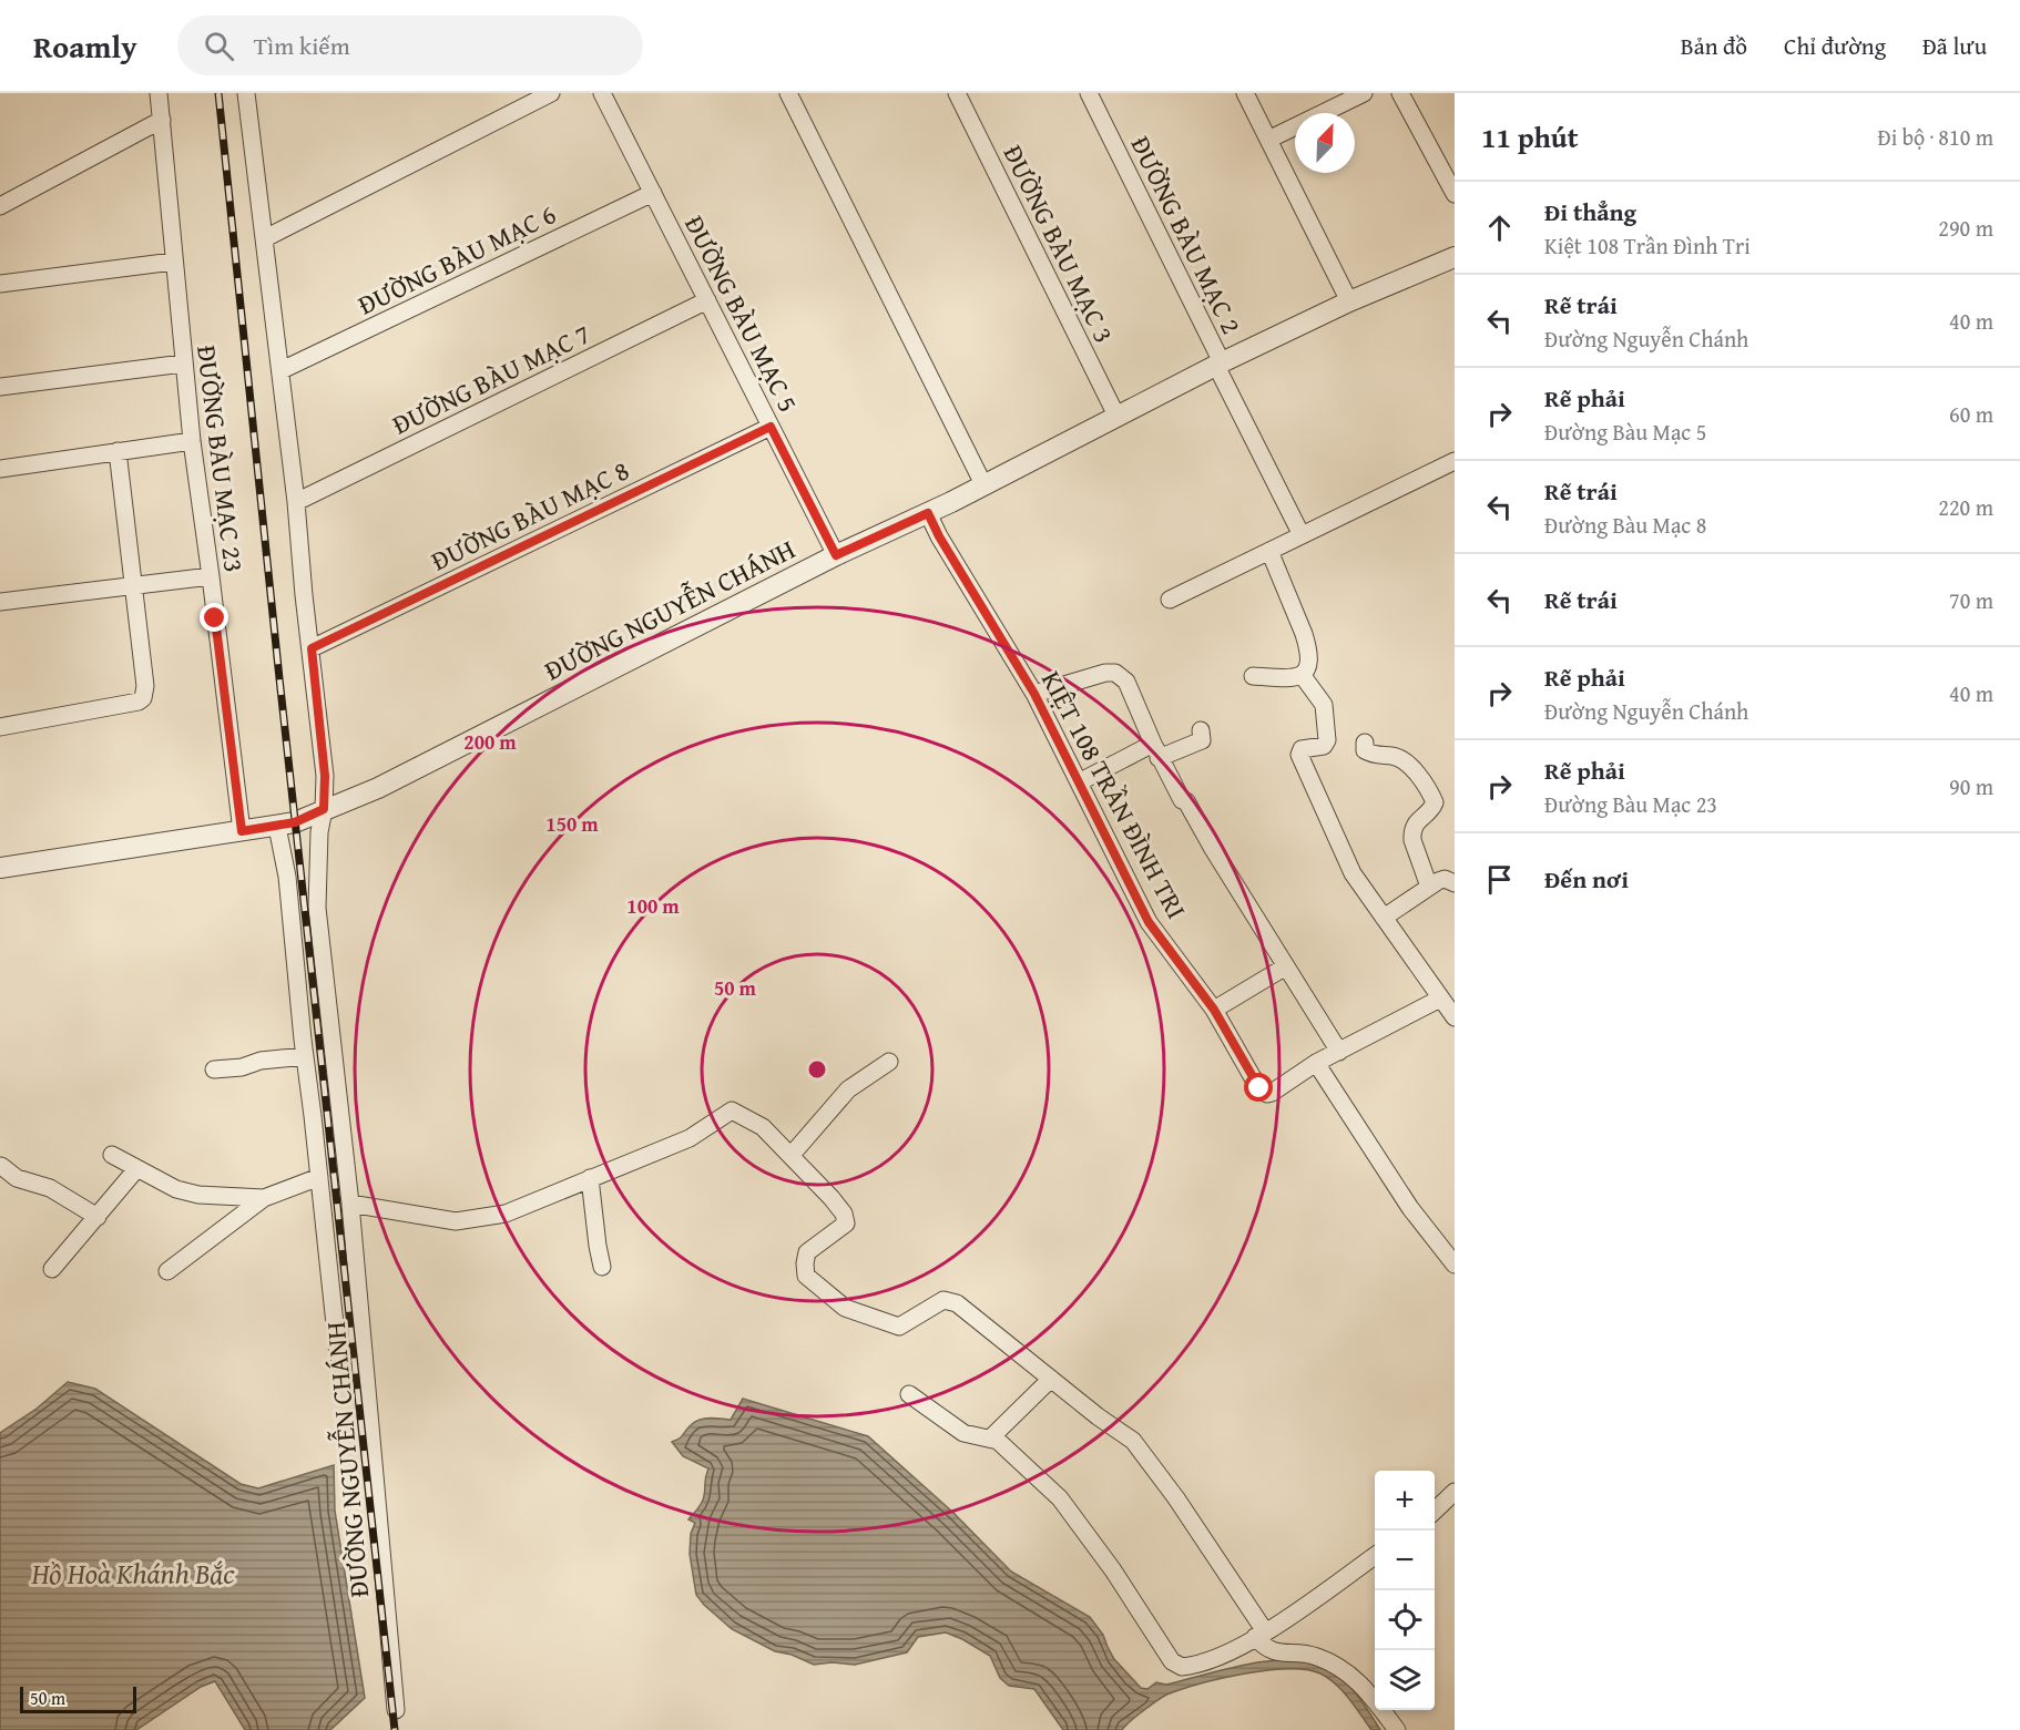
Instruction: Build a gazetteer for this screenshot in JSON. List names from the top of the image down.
{
  "streets": {
    "street": [
      "ĐƯỜNG BÀU MẠC 2",
      "ĐƯỜNG BÀU MẠC 3",
      "ĐƯỜNG BÀU MẠC 6",
      "ĐƯỜNG BÀU MẠC 5",
      "ĐƯỜNG BÀU MẠC 7",
      "ĐƯỜNG BÀU MẠC 23",
      "ĐƯỜNG BÀU MẠC 8",
      "ĐƯỜNG NGUYỄN CHÁNH",
      "KIỆT 108 TRẦN ĐÌNH TRI"
    ]
  },
  "crossings": [
    ["ĐƯỜNG BÀU MẠC 2", "ĐƯỜNG NGUYỄN CHÁNH"],
    ["ĐƯỜNG BÀU MẠC 3", "ĐƯỜNG NGUYỄN CHÁNH"],
    ["ĐƯỜNG BÀU MẠC 6", "ĐƯỜNG BÀU MẠC 5"],
    ["ĐƯỜNG BÀU MẠC 5", "ĐƯỜNG BÀU MẠC 7"],
    ["ĐƯỜNG BÀU MẠC 5", "ĐƯỜNG BÀU MẠC 8"],
    ["ĐƯỜNG BÀU MẠC 5", "ĐƯỜNG NGUYỄN CHÁNH"],
    ["ĐƯỜNG BÀU MẠC 23", "ĐƯỜNG NGUYỄN CHÁNH"],
    ["ĐƯỜNG NGUYỄN CHÁNH", "KIỆT 108 TRẦN ĐÌNH TRI"]
  ],
  "water": ["Hồ Hoà Khánh Bắc"],
  "scale_bar": "50 m",
  "north": "top right",
  "page": {
    "header": "Roamly",
    "search": "Tìm kiếm",
    "nav": ["Bản đồ", "Chỉ đường", "Đã lưu"],
    "heading": ["11 phút", "Đi bộ · 810 m"],
    "list": [
      ["Đi thẳng", "Kiệt 108 Trần Đình Tri", "290 m"],
      ["Rẽ trái", "Đường Nguyễn Chánh", "40 m"],
      ["Rẽ phải", "Đường Bàu Mạc 5", "60 m"],
      ["Rẽ trái", "Đường Bàu Mạc 8", "220 m"],
      ["Rẽ trái", "70 m"],
      ["Rẽ phải", "Đường Nguyễn Chánh", "40 m"],
      ["Rẽ phải", "Đường Bàu Mạc 23", "90 m"],
      "Đến nơi"
    ],
    "map_buttons": ["+", "−"],
    "scale": "50 m"
  },
  "rings": [
    "200 m",
    "150 m",
    "100 m",
    "50 m"
  ]
}
